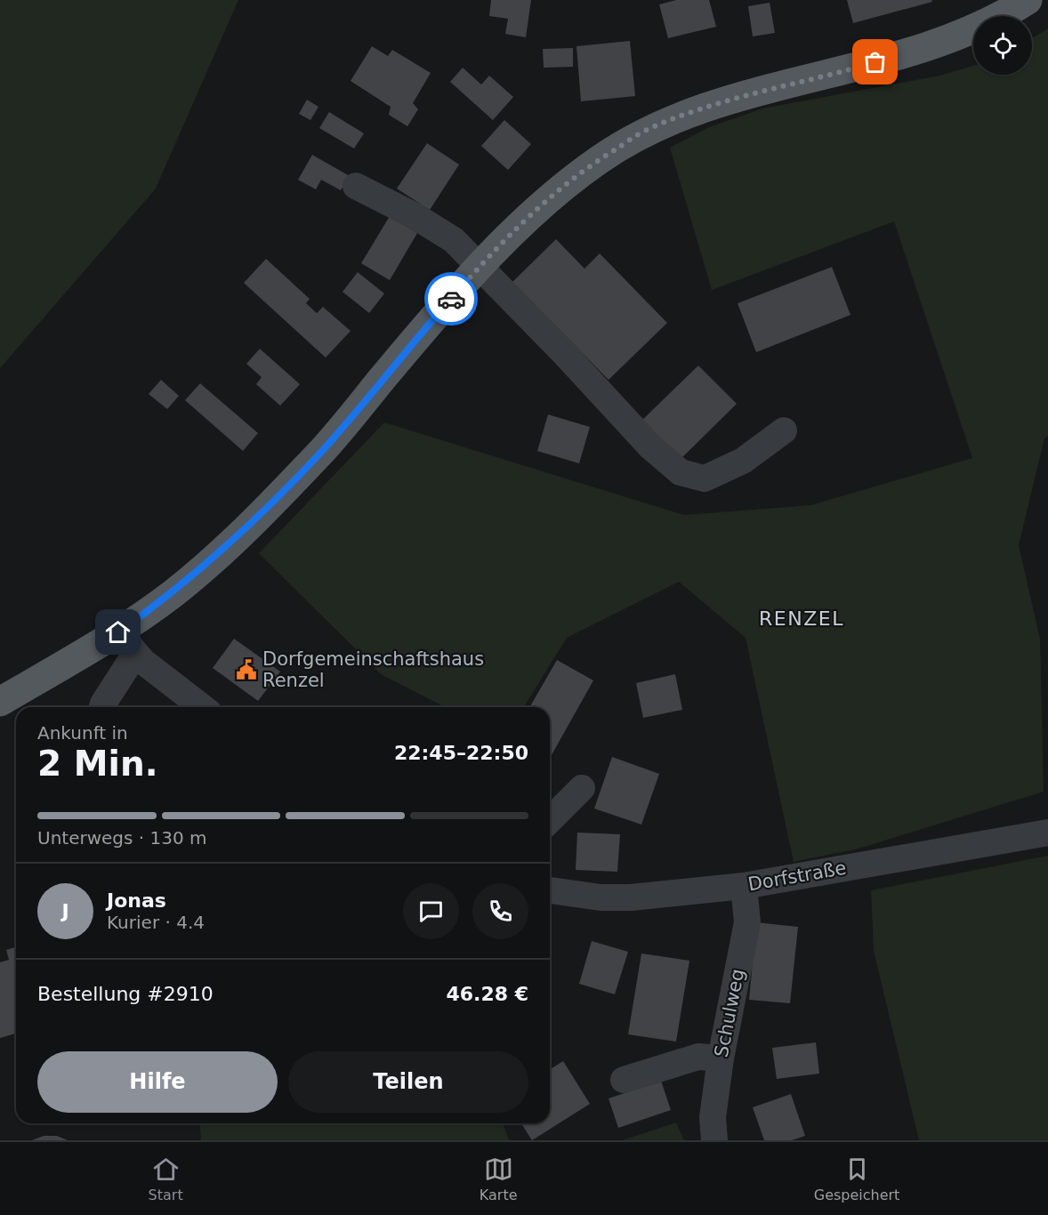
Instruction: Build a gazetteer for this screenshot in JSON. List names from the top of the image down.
{
  "streets": {
    "street": ["Dorfstraße", "Schulweg"]
  },
  "crossings": [
    ["Dorfstraße", "Schulweg"]
  ],
  "districts": ["RENZEL"],
  "places": {
    "public building": ["Dorfgemeinschaftshaus Renzel"]
  },
  "page": {
    "heading": ["2 Min.", "Ankunft in", "22:45–22:50"],
    "panel": [
      "Jonas",
      "Kurier · 4.4",
      "Bestellung #2910",
      "46.28 €"
    ],
    "bar": "Unterwegs · 130 m",
    "round": "J",
    "buttons": ["Hilfe", "Teilen"],
    "tabs": ["Start", "Karte", "Gespeichert"]
  }
}
